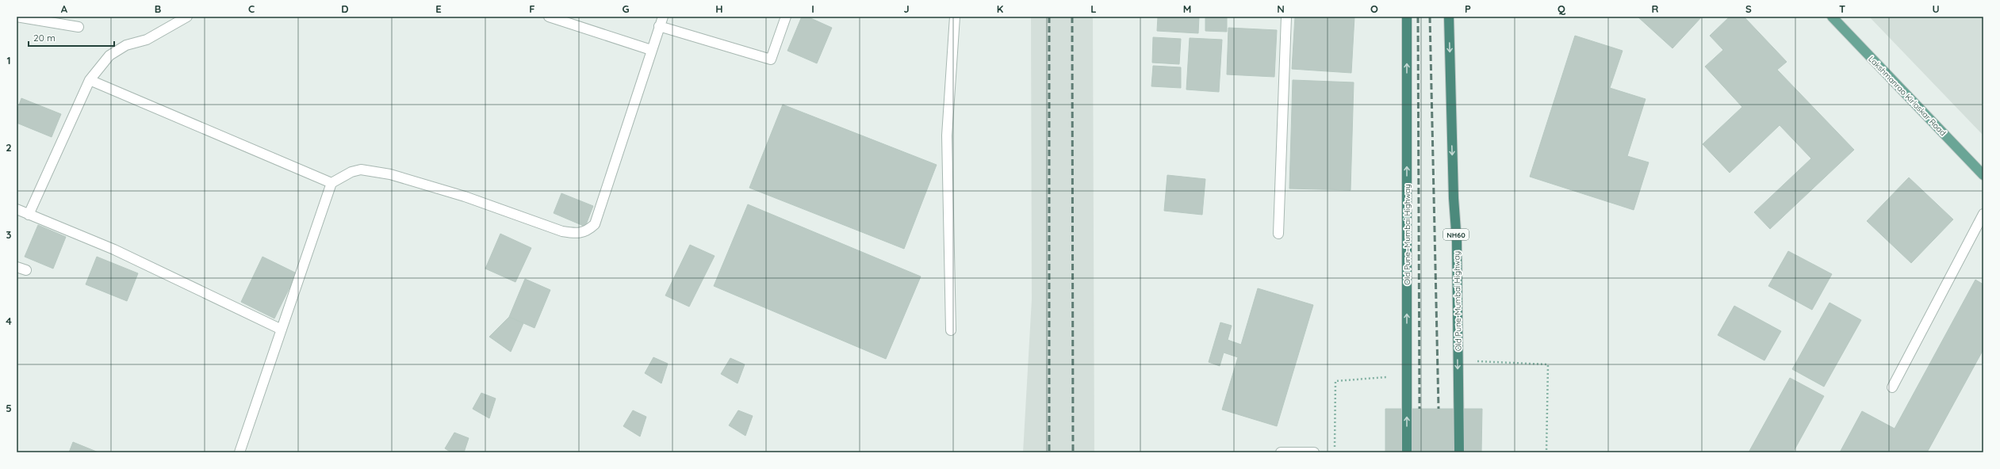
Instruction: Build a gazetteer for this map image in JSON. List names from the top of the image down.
{
  "streets": {
    "highway": ["Old Pune–Mumbai Highway", "NH60", "Old Pune-Mumbai Highway"],
    "main road": ["Lakshmanrao Kirloskar Road"]
  },
  "one_way": ["Old Pune–Mumbai Highway", "Old Pune-Mumbai Highway"],
  "scale_bar": "20 m",
  "grid": {
    "columns": [
      "A",
      "B",
      "C",
      "D",
      "E",
      "F",
      "G",
      "H",
      "I",
      "J",
      "K",
      "L",
      "M",
      "N",
      "O",
      "P",
      "Q",
      "R",
      "S",
      "T",
      "U"
    ],
    "rows": [
      "1",
      "2",
      "3",
      "4",
      "5"
    ]
  }
}
